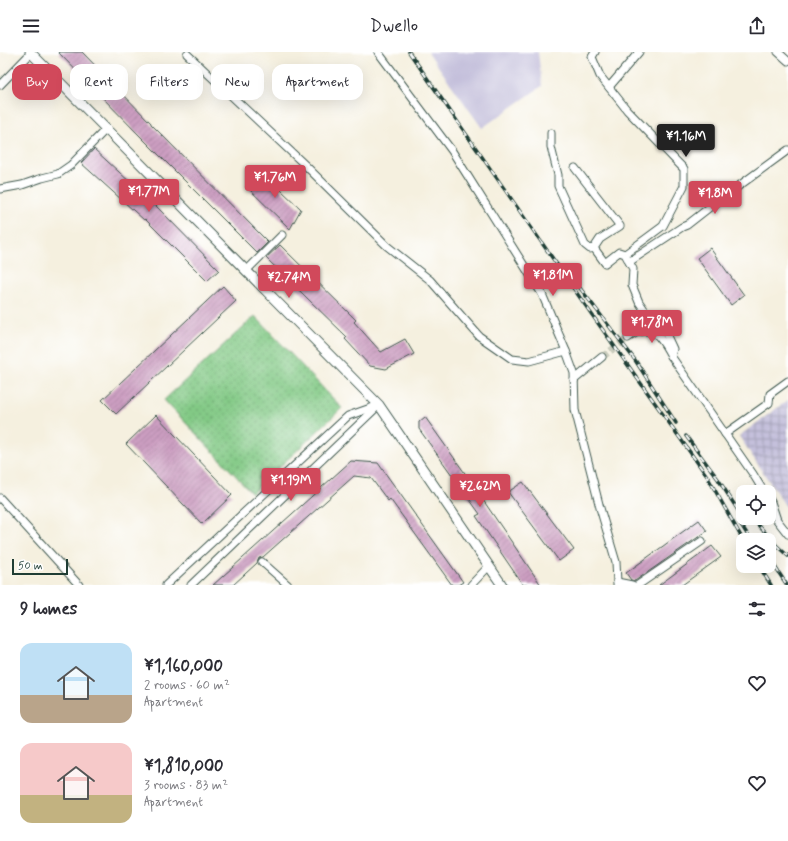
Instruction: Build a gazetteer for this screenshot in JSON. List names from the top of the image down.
{
  "scale_bar": "50 m",
  "page": {
    "header": "Dwello",
    "chip": [
      "Buy",
      "Rent",
      "Filters",
      "New",
      "Apartment"
    ],
    "price": [
      "¥1.16M",
      "¥1.76M",
      "¥1.77M",
      "¥1.8M",
      "¥1.81M",
      "¥2.74M",
      "¥1.78M",
      "¥1.19M",
      "¥2.62M"
    ],
    "scale": "50 m",
    "heading": "9 homes",
    "list": [
      {
        "name": "¥1,160,000",
        "note": "2 rooms · 60 m² · Apartment"
      },
      {
        "name": "¥1,810,000",
        "note": "3 rooms · 83 m² · Apartment"
      }
    ]
  }
}
